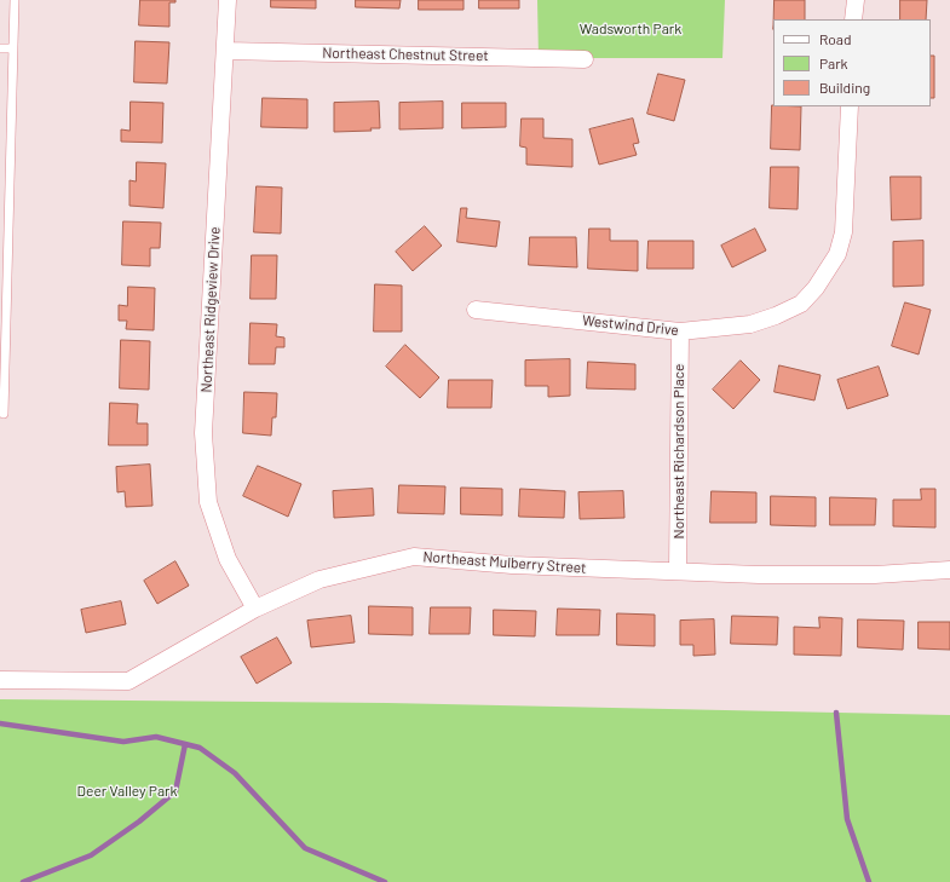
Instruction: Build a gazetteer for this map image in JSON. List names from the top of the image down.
{
  "streets": {
    "street": [
      "Northeast Chestnut Street",
      "Northeast Ridgeview Drive",
      "Westwind Drive",
      "Northeast Richardson Place",
      "Northeast Mulberry Street"
    ]
  },
  "crossings": [
    ["Northeast Chestnut Street", "Northeast Ridgeview Drive"],
    ["Northeast Ridgeview Drive", "Northeast Mulberry Street"],
    ["Westwind Drive", "Northeast Richardson Place"],
    ["Northeast Richardson Place", "Northeast Mulberry Street"]
  ],
  "parks": ["Wadsworth Park", "Deer Valley Park"],
  "legend": ["Road", "Park", "Building"]
}
